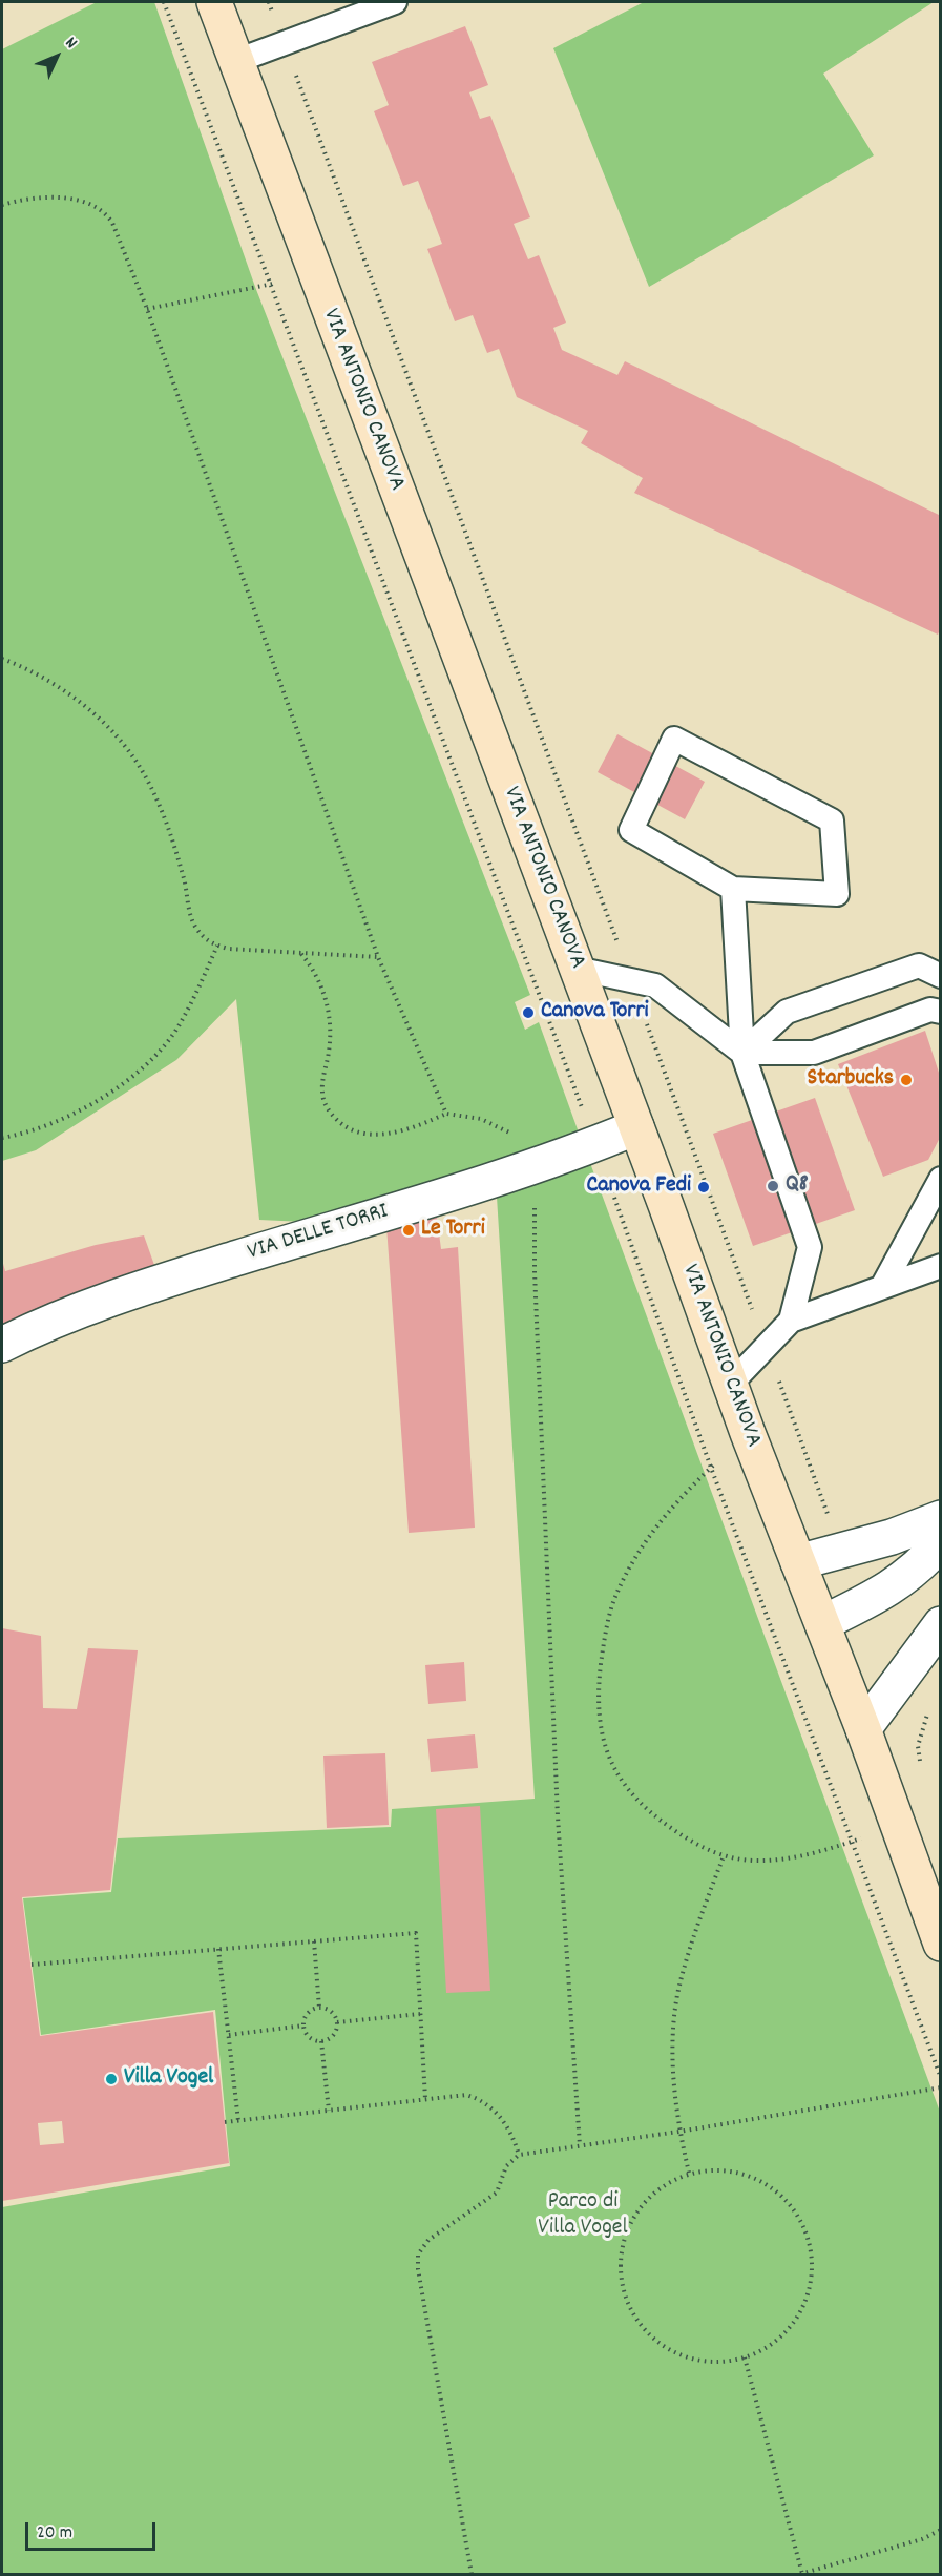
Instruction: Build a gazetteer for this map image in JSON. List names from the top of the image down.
{
  "streets": {
    "street": ["VIA ANTONIO CANOVA", "VIA DELLE TORRI"]
  },
  "crossings": [
    ["VIA ANTONIO CANOVA", "VIA DELLE TORRI"]
  ],
  "parks": ["Parco di Villa Vogel"],
  "places": [
    "Canova Torri",
    "Starbucks",
    "Q8",
    "Canova Fedi",
    "Le Torri",
    "Villa Vogel"
  ],
  "scale_bar": "20 m",
  "north": "top right"
}
